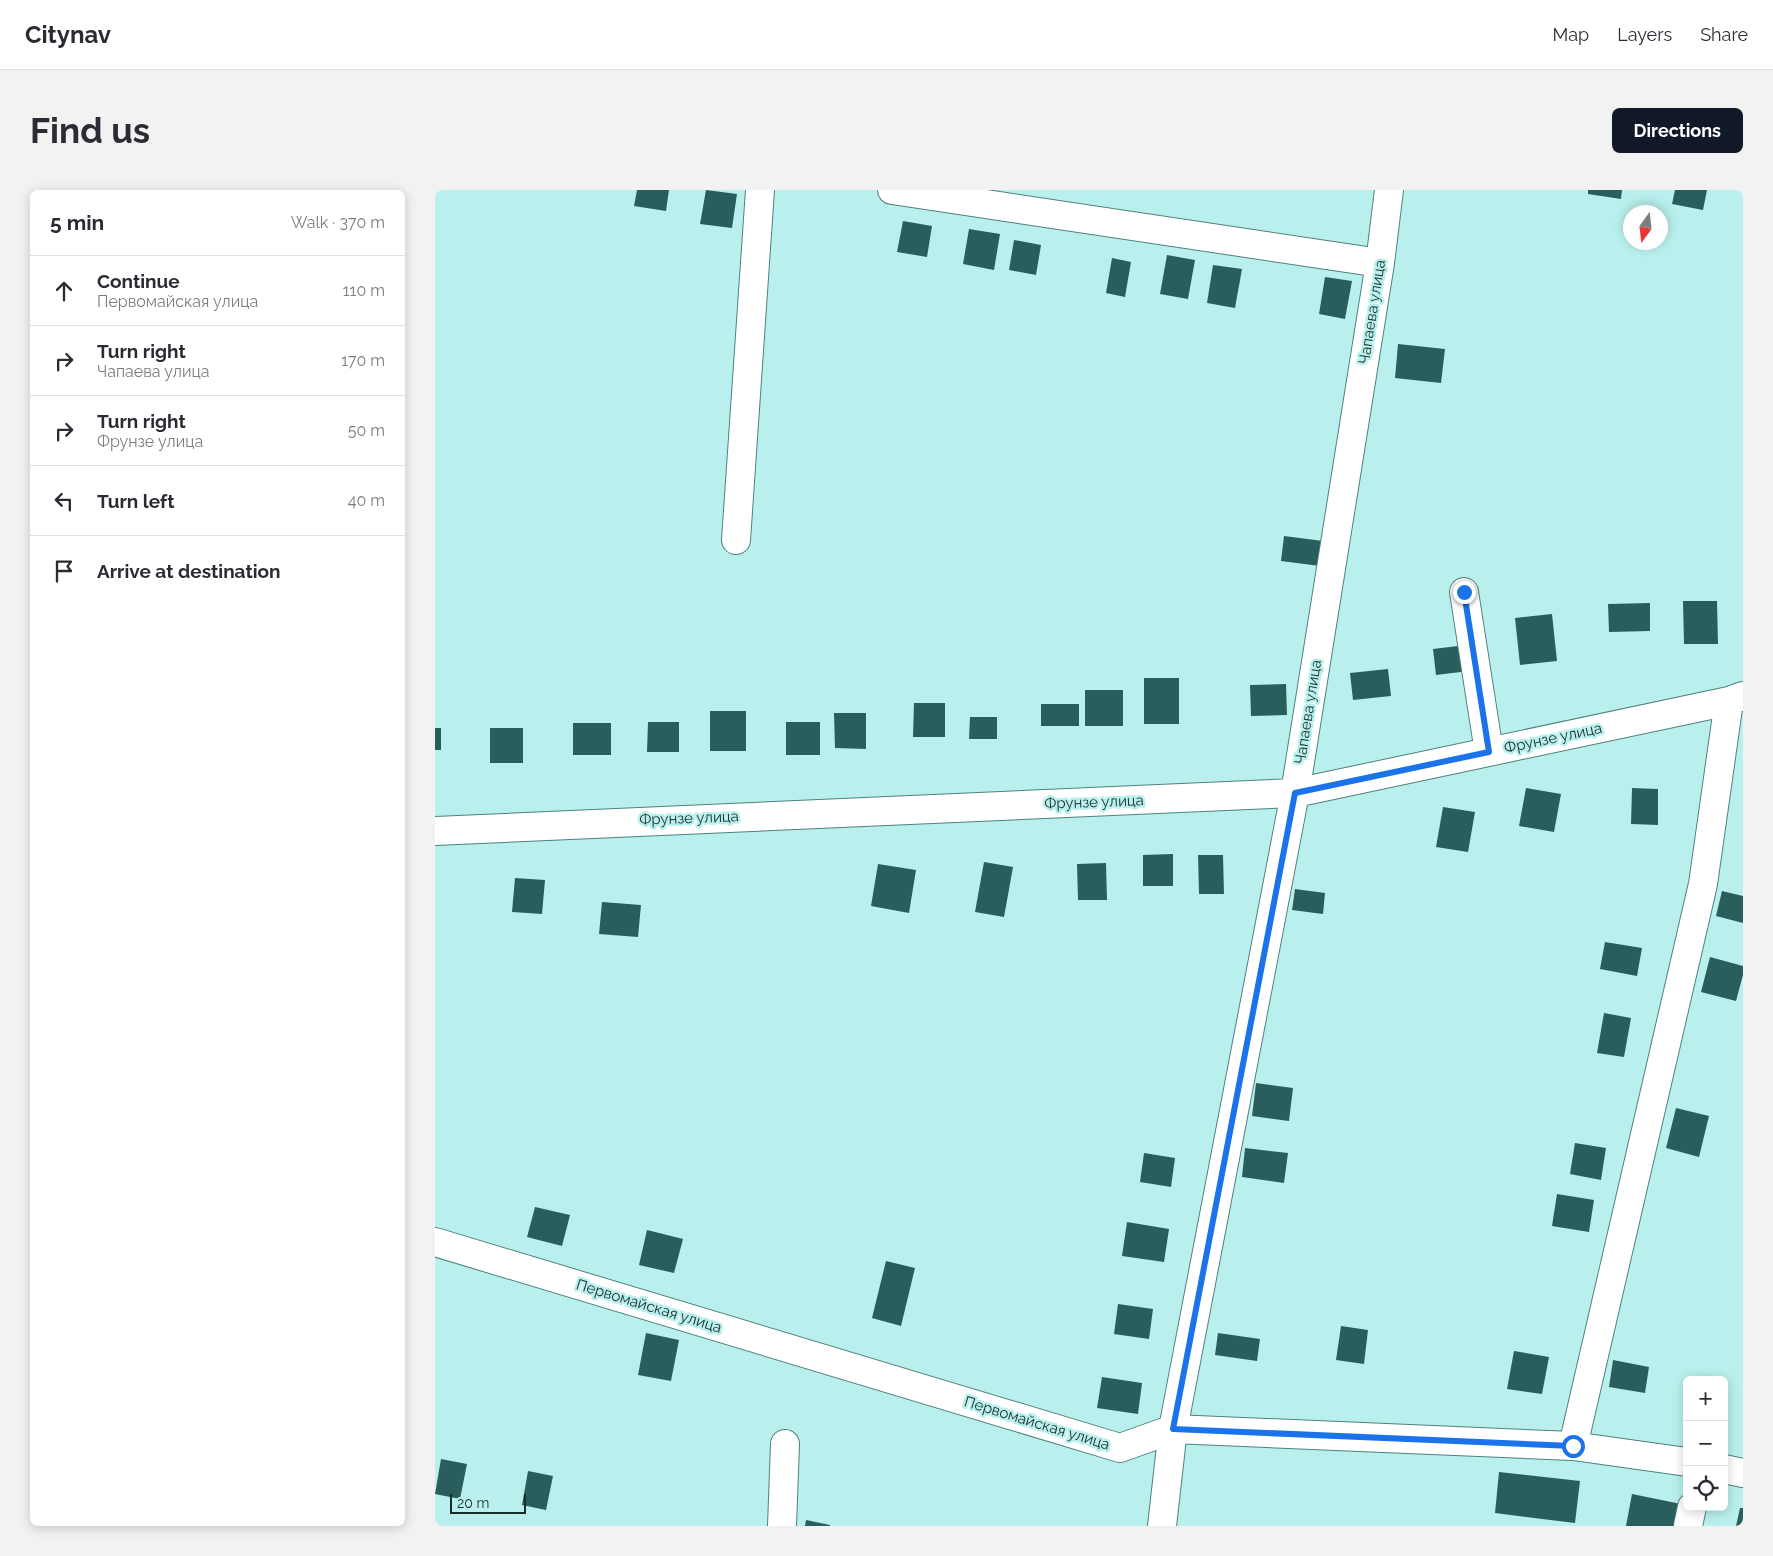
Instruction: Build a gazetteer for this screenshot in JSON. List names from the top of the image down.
{
  "streets": {
    "street": ["Чапаева улица", "Фрунзе улица", "Первомайская улица"]
  },
  "crossings": [
    ["Чапаева улица", "Фрунзе улица"],
    ["Чапаева улица", "Первомайская улица"]
  ],
  "scale_bar": "20 m",
  "north": "bottom",
  "page": {
    "header": "Citynav",
    "nav": ["Map", "Layers", "Share"],
    "buttons": "Directions",
    "title": "Find us",
    "heading": ["5 min", "Walk · 370 m"],
    "list": [
      ["Continue", "Первомайская улица", "110 m"],
      ["Turn right", "Чапаева улица", "170 m"],
      ["Turn right", "Фрунзе улица", "50 m"],
      ["Turn left", "40 m"],
      "Arrive at destination"
    ],
    "map_buttons": ["+", "−"],
    "scale": "20 m"
  }
}
